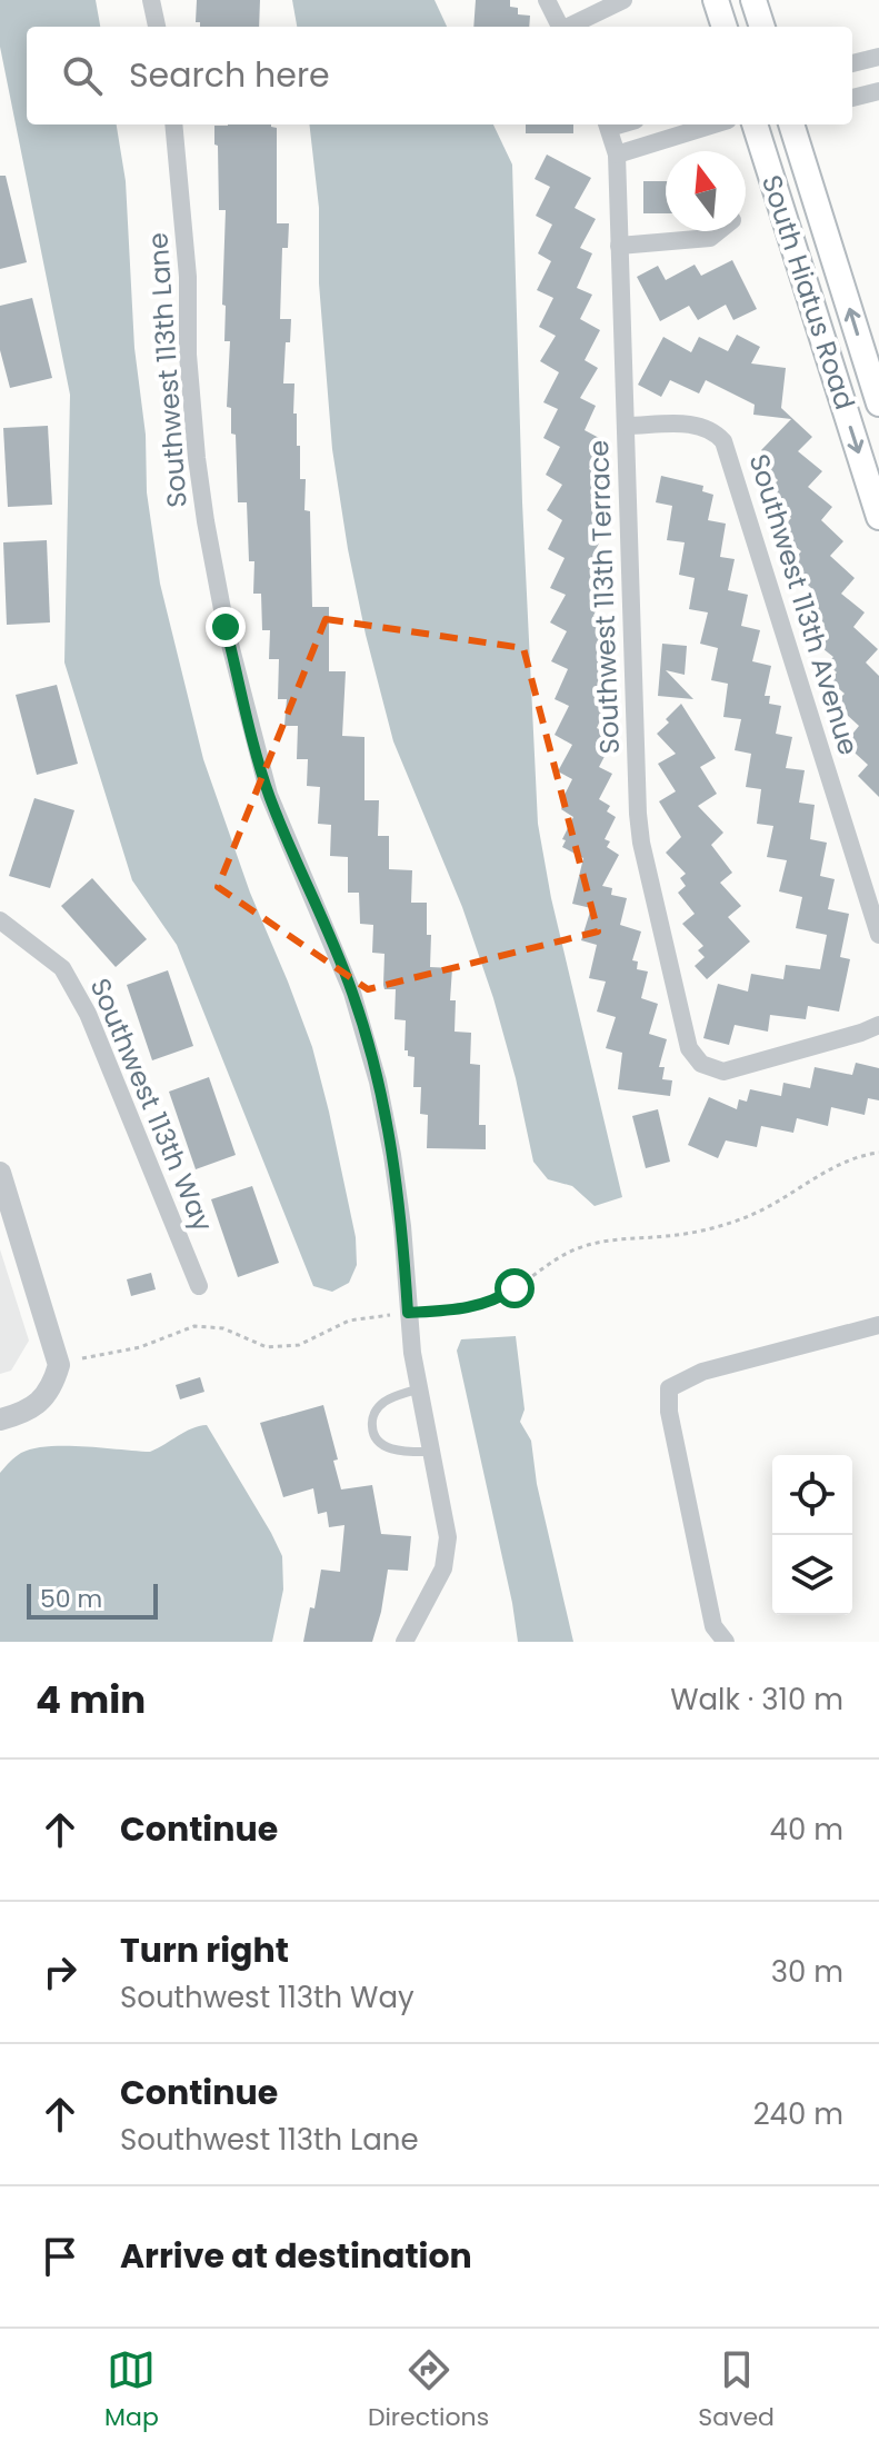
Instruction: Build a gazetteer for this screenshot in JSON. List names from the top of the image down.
{
  "streets": {
    "main road": ["South Hiatus Road"],
    "street": [
      "Southwest 113th Lane",
      "Southwest 113th Terrace",
      "Southwest 113th Avenue",
      "Southwest 113th Way"
    ]
  },
  "crossings": [
    ["Southwest 113th Terrace", "Southwest 113th Avenue"]
  ],
  "scale_bar": "50 m",
  "north": "top",
  "page": {
    "search": "Search here",
    "scale": "50 m",
    "heading": ["4 min", "Walk · 310 m"],
    "list": [
      ["Continue", "40 m"],
      ["Turn right", "Southwest 113th Way", "30 m"],
      ["Continue", "Southwest 113th Lane", "240 m"],
      "Arrive at destination"
    ],
    "nav": ["Map", "Directions", "Saved"]
  }
}
